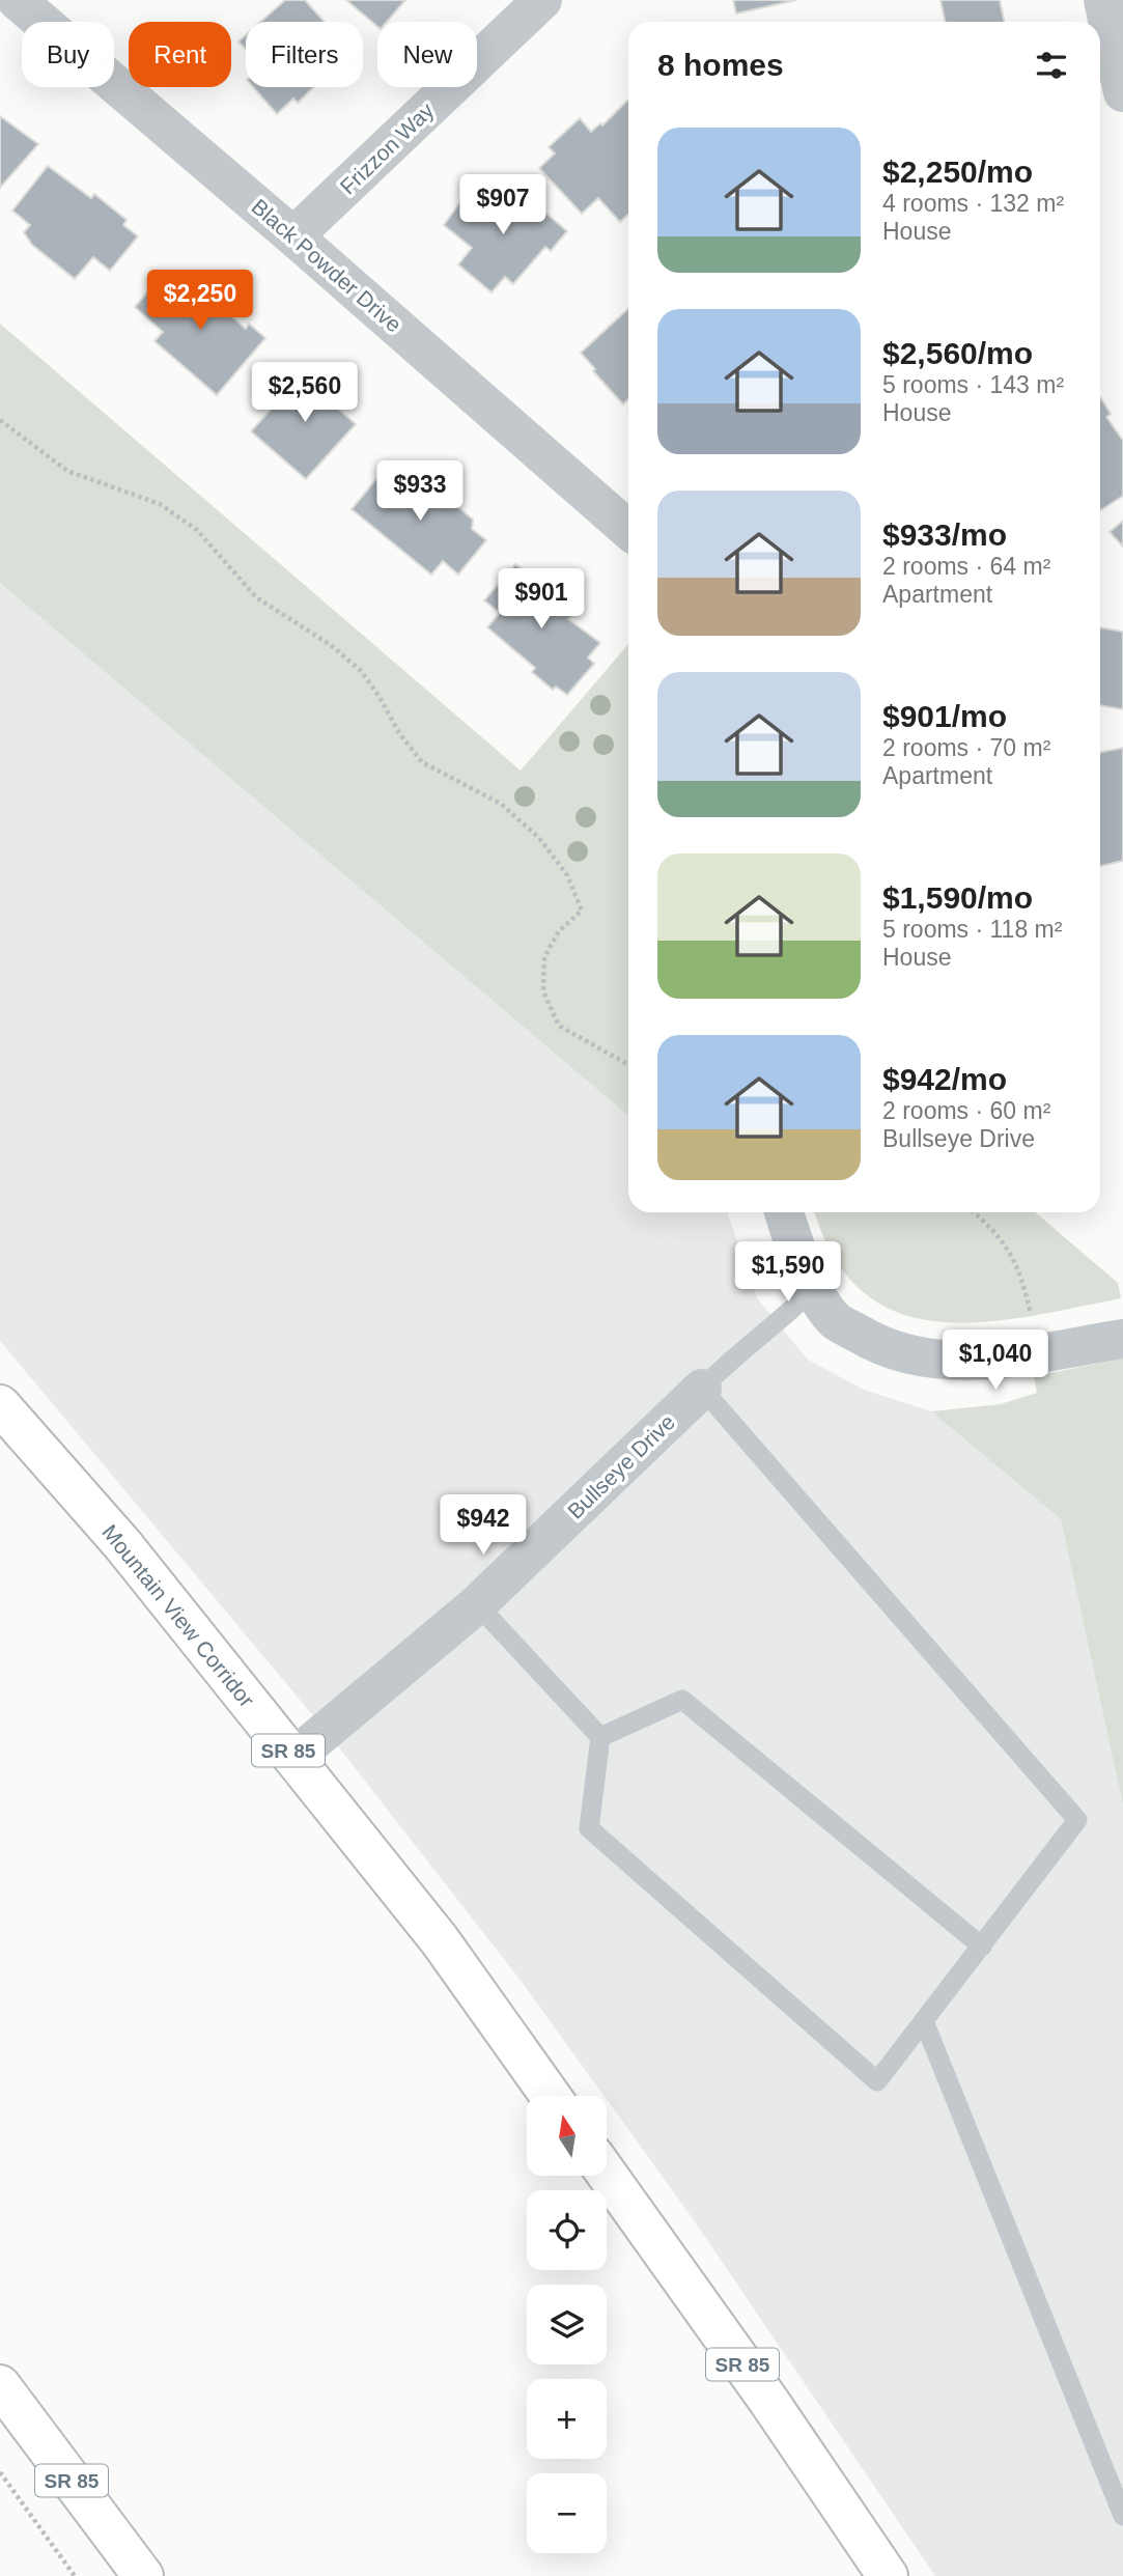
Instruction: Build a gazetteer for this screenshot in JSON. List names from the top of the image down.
{
  "streets": {
    "highway": ["Mountain View Corridor", "SR 85"],
    "street": ["Frizzon Way", "Black Powder Drive", "Bullseye Drive"]
  },
  "crossings": [
    ["Frizzon Way", "Black Powder Drive"],
    ["Bullseye Drive", "Mountain View Corridor"]
  ],
  "north": "top",
  "page": {
    "chip": [
      "Buy",
      "Rent",
      "Filters",
      "New"
    ],
    "heading": "8 homes",
    "list": [
      {
        "name": "$2,250/mo",
        "note": "4 rooms · 132 m² · House"
      },
      {
        "name": "$2,560/mo",
        "note": "5 rooms · 143 m² · House"
      },
      {
        "name": "$933/mo",
        "note": "2 rooms · 64 m² · Apartment"
      },
      {
        "name": "$901/mo",
        "note": "2 rooms · 70 m² · Apartment"
      },
      {
        "name": "$1,590/mo",
        "note": "5 rooms · 118 m² · House"
      },
      {
        "name": "$942/mo",
        "note": "2 rooms · 60 m² · Bullseye Drive"
      }
    ],
    "price": [
      "$907",
      "$2,250",
      "$2,560",
      "$933",
      "$901",
      "$1,590",
      "$1,040",
      "$942"
    ],
    "map_buttons": ["+", "−"]
  }
}
